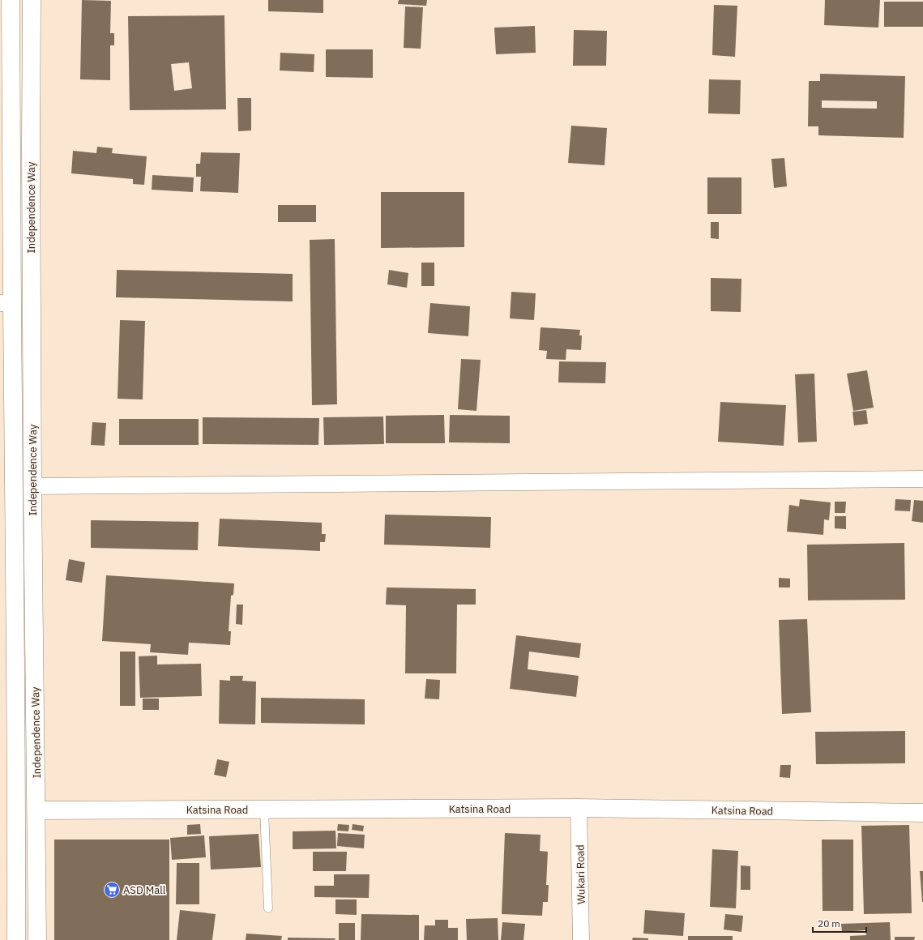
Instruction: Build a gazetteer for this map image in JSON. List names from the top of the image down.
{
  "streets": {
    "main road": ["Independence Way", "Katsina Road"],
    "street": ["Wukari Road"]
  },
  "crossings": [
    ["Independence Way", "Katsina Road"],
    ["Katsina Road", "Wukari Road"]
  ],
  "places": {
    "supermarket": ["ASD Mall"]
  },
  "scale_bar": "20 m"
}
